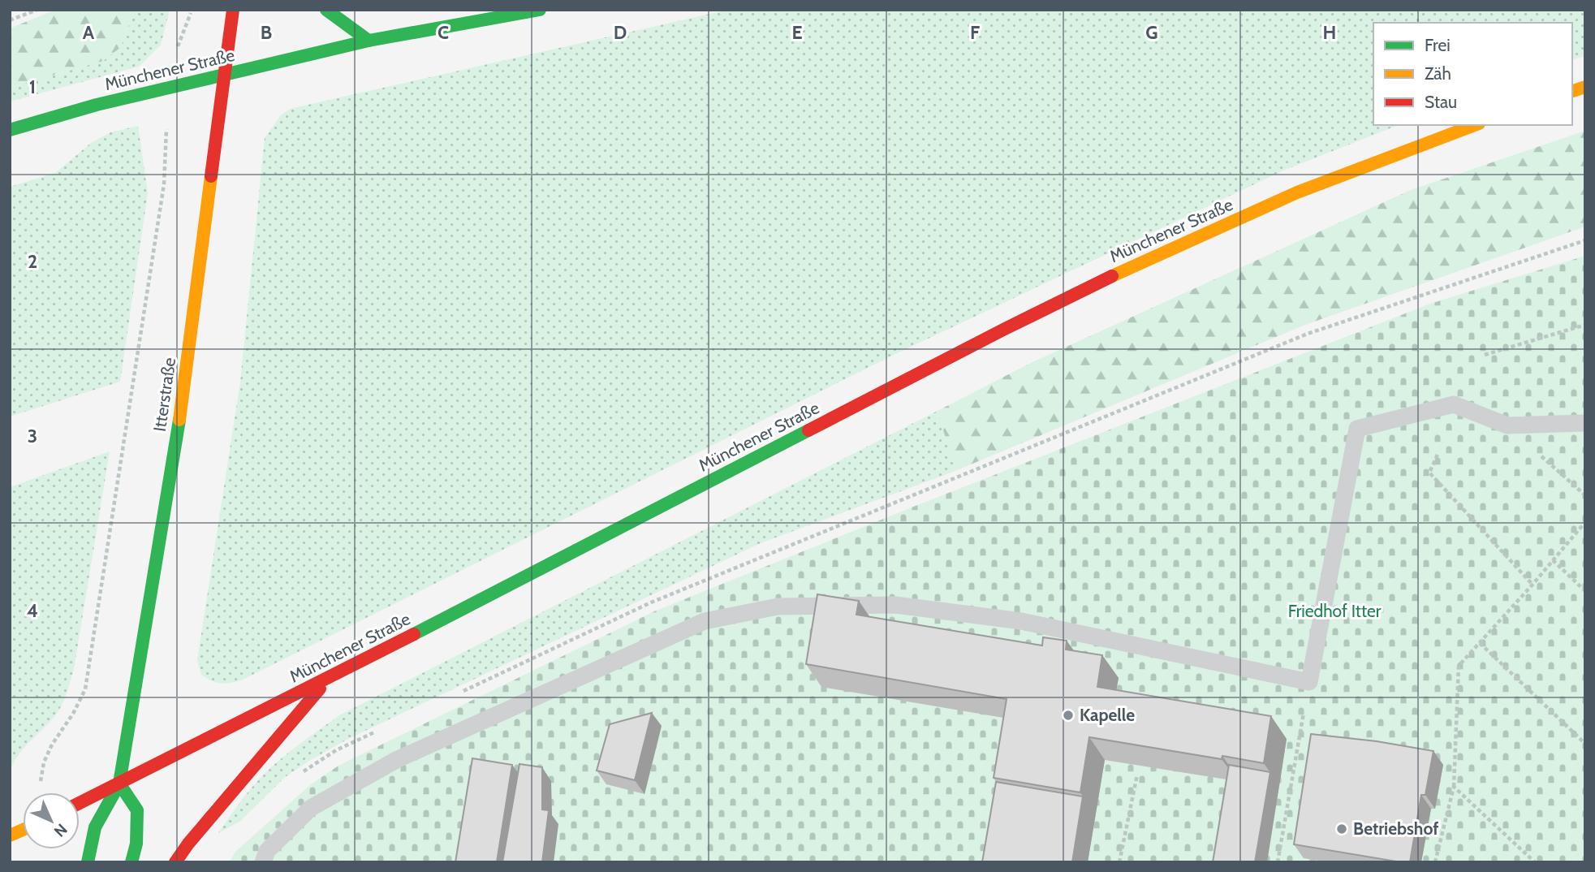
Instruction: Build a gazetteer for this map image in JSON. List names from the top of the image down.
{
  "streets": {
    "main road": ["Münchener Straße", "Itterstraße"]
  },
  "crossings": [
    ["Münchener Straße", "Itterstraße"]
  ],
  "parks": ["Friedhof Itter"],
  "places": ["Kapelle", "Betriebshof"],
  "legend": ["Frei", "Zäh", "Stau"],
  "north": "bottom right",
  "grid": {
    "columns": [
      "A",
      "B",
      "C",
      "D",
      "E",
      "F",
      "G",
      "H"
    ],
    "rows": [
      "1",
      "2",
      "3",
      "4"
    ]
  }
}
